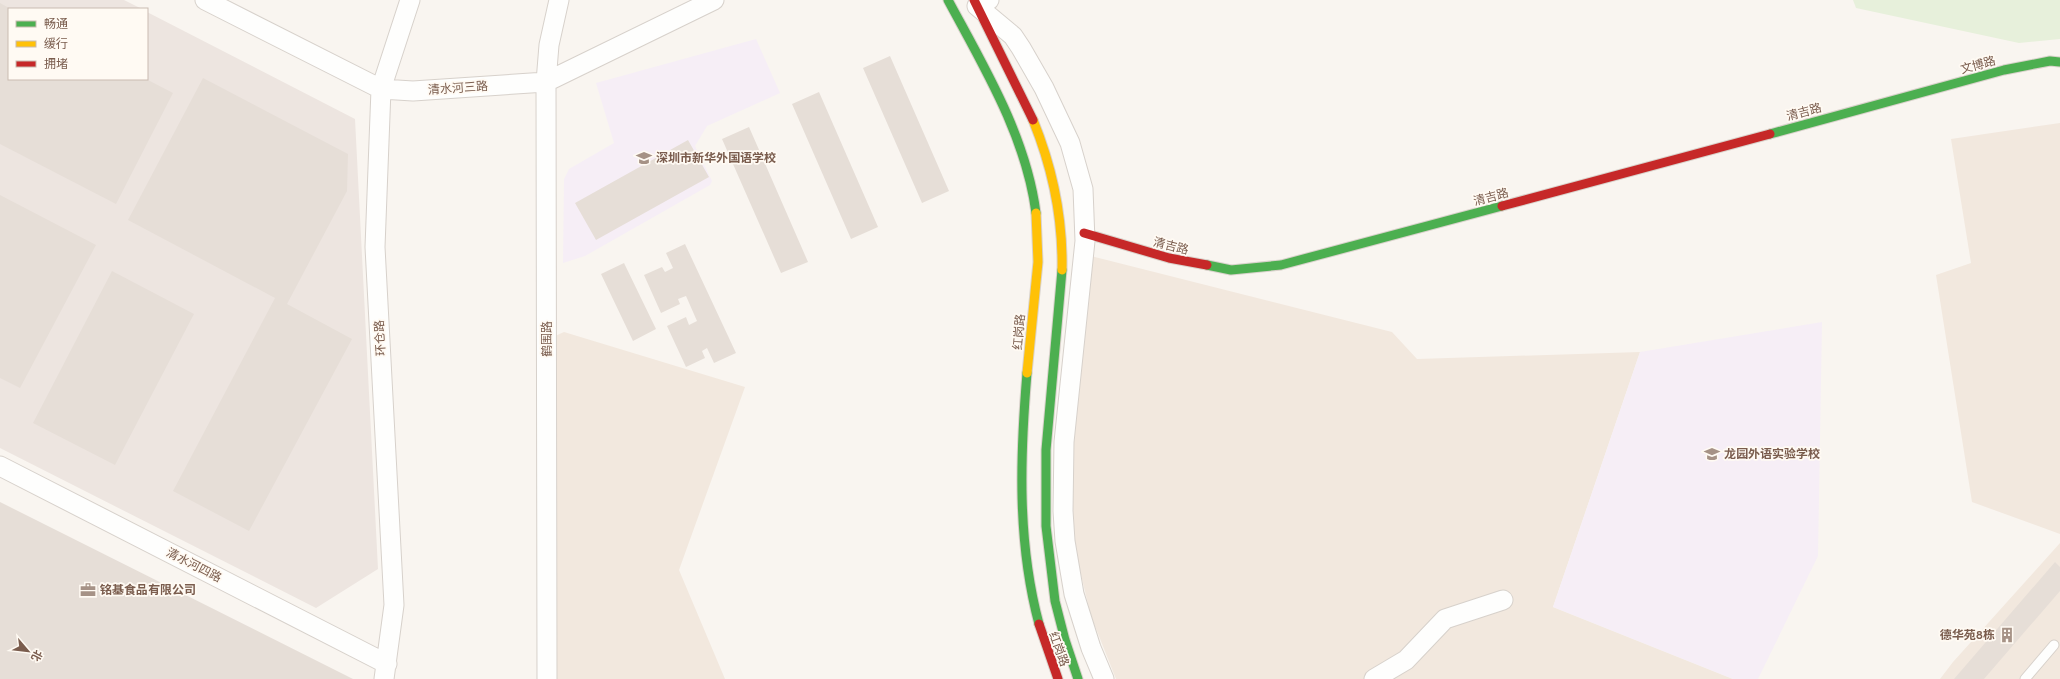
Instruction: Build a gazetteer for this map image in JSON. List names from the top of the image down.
{
  "streets": {
    "main road": ["文博路", "清吉路", "红岗路"],
    "street": [
      "清水河三路",
      "环仓路",
      "鹤围路",
      "清水河四路"
    ]
  },
  "crossings": [
    ["文博路", "清吉路"],
    ["清水河三路", "环仓路"],
    ["清水河三路", "鹤围路"],
    ["环仓路", "清水河四路"]
  ],
  "places": {
    "school or university": ["深圳市新华外国语学校", "龙园外语实验学校"],
    "office": ["铭基食品有限公司"],
    "building": ["德华苑8栋"]
  },
  "legend": ["畅通", "缓行", "拥堵"],
  "north": "bottom right"
}
